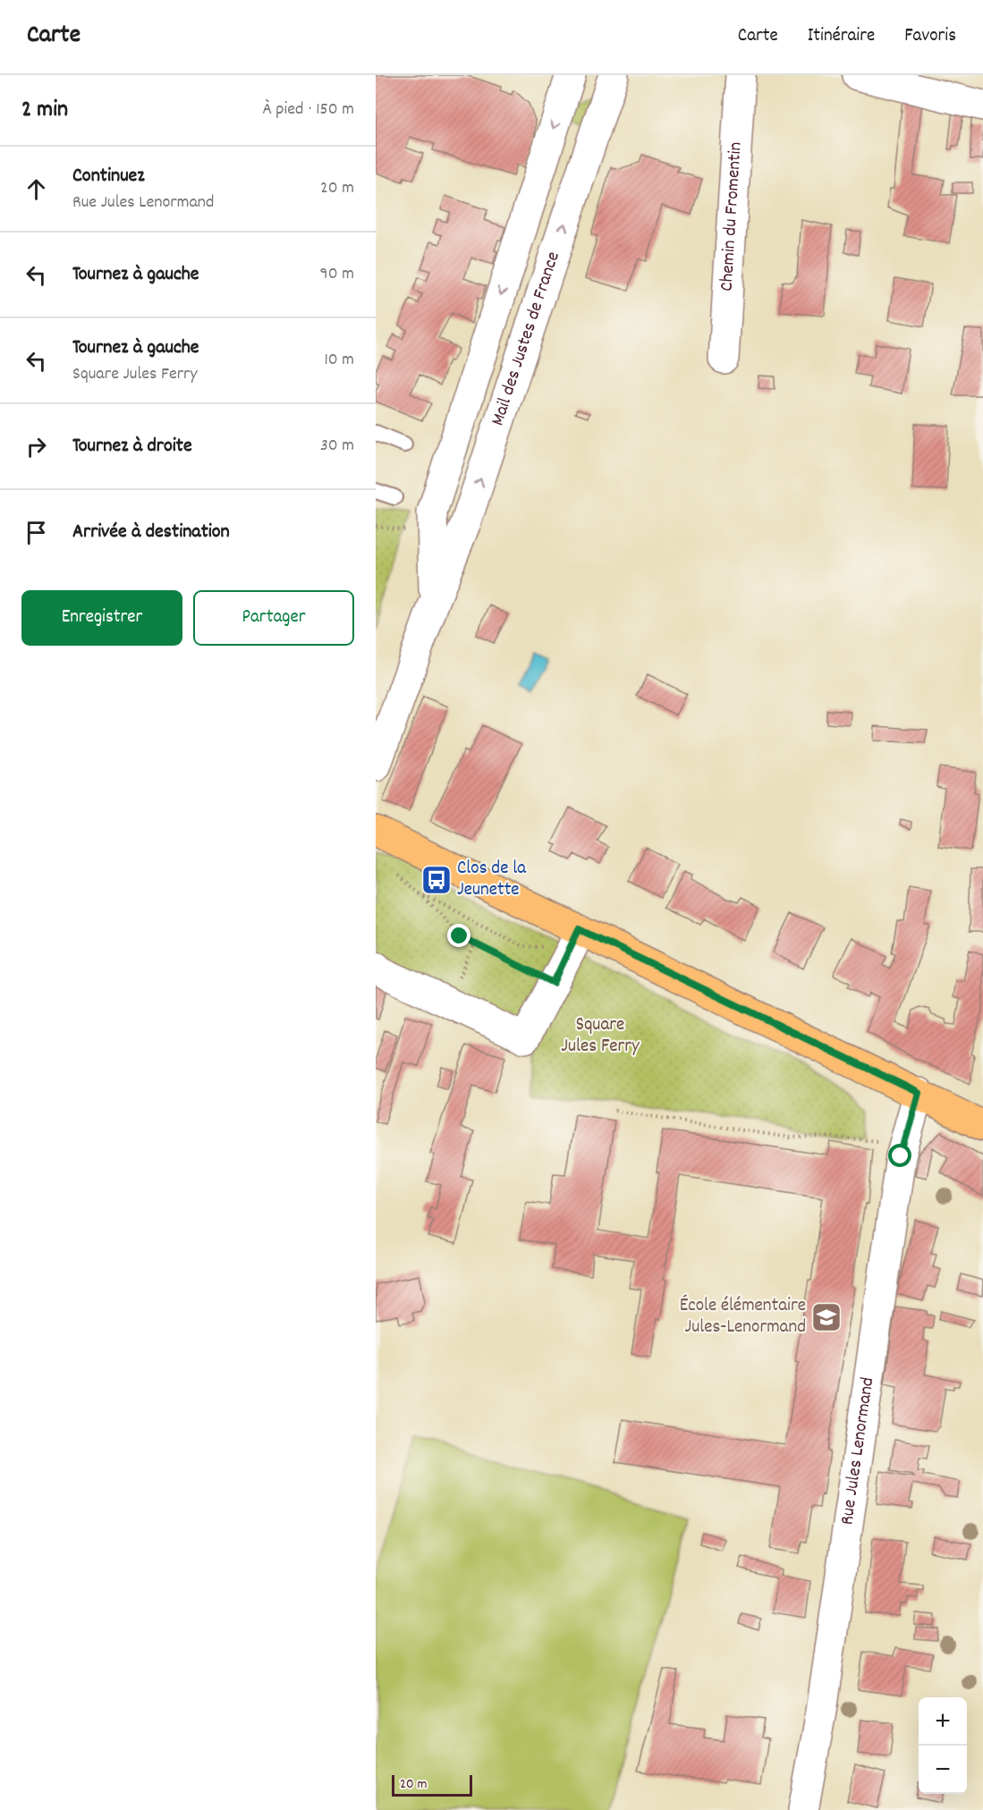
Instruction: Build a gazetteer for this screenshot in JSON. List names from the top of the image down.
{
  "streets": {
    "street": ["Chemin du Fromentin", "Mail des Justes de France", "Rue Jules Lenormand"]
  },
  "parks": ["Square Jules Ferry"],
  "places": {
    "bus stop": ["Clos de la Jeunette"],
    "school or university": ["École élémentaire Jules-Lenormand"]
  },
  "scale_bar": "20 m",
  "page": {
    "header": "Carte",
    "nav": ["Carte", "Itinéraire", "Favoris"],
    "heading": ["2 min", "À pied · 150 m"],
    "list": [
      ["Continuez", "Rue Jules Lenormand", "20 m"],
      ["Tournez à gauche", "90 m"],
      ["Tournez à gauche", "Square Jules Ferry", "10 m"],
      ["Tournez à droite", "30 m"],
      "Arrivée à destination"
    ],
    "buttons": ["Enregistrer", "Partager"],
    "map_buttons": ["+", "−"],
    "scale": "20 m"
  }
}
